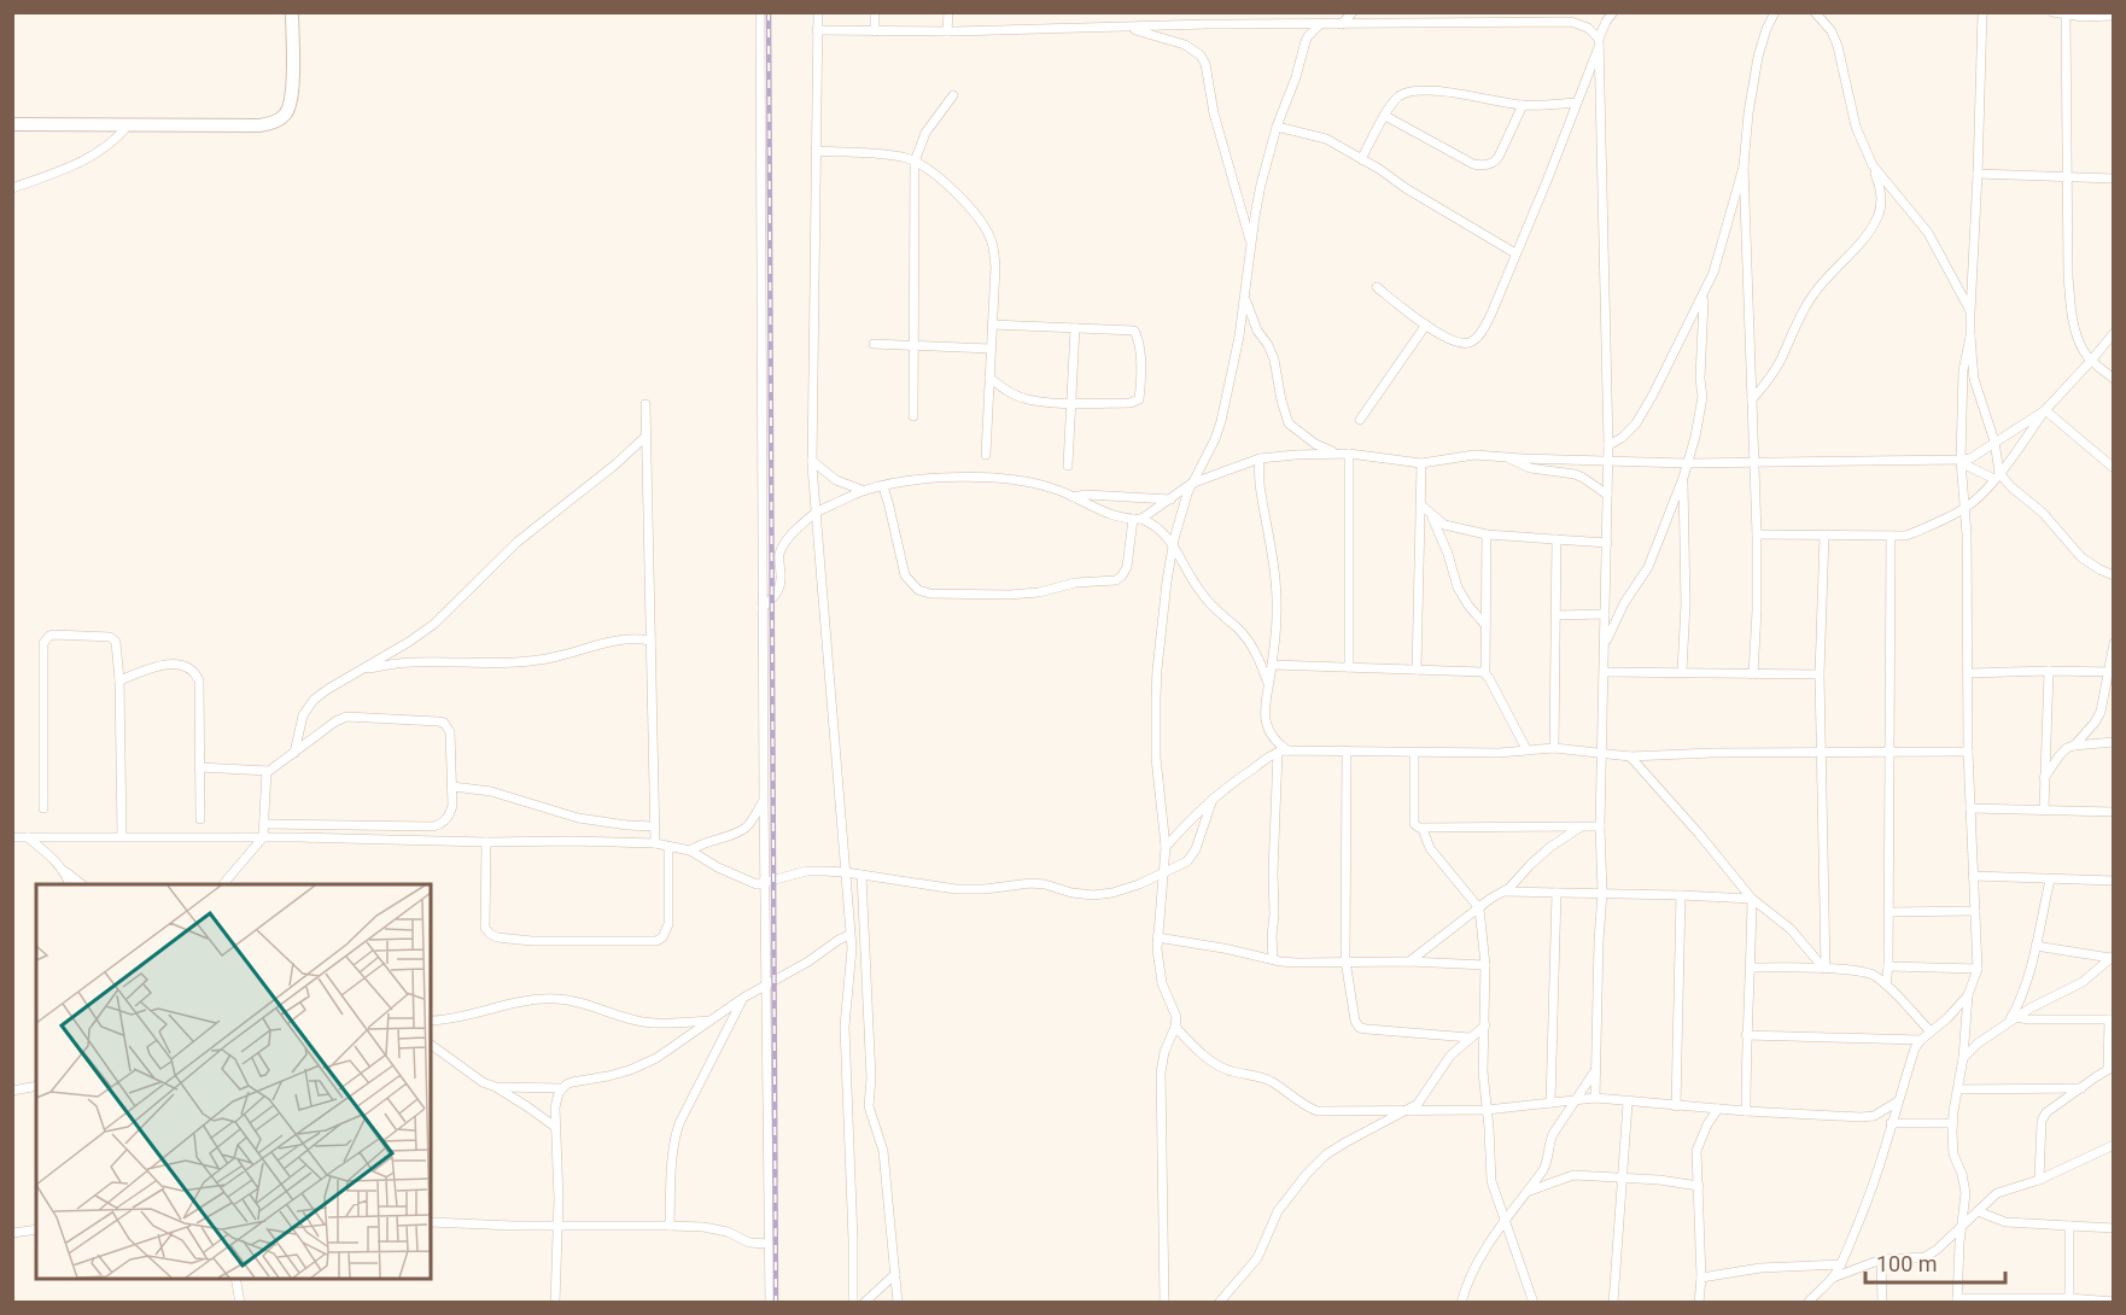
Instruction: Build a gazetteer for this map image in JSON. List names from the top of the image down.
{
  "scale_bar": "100 m"
}
